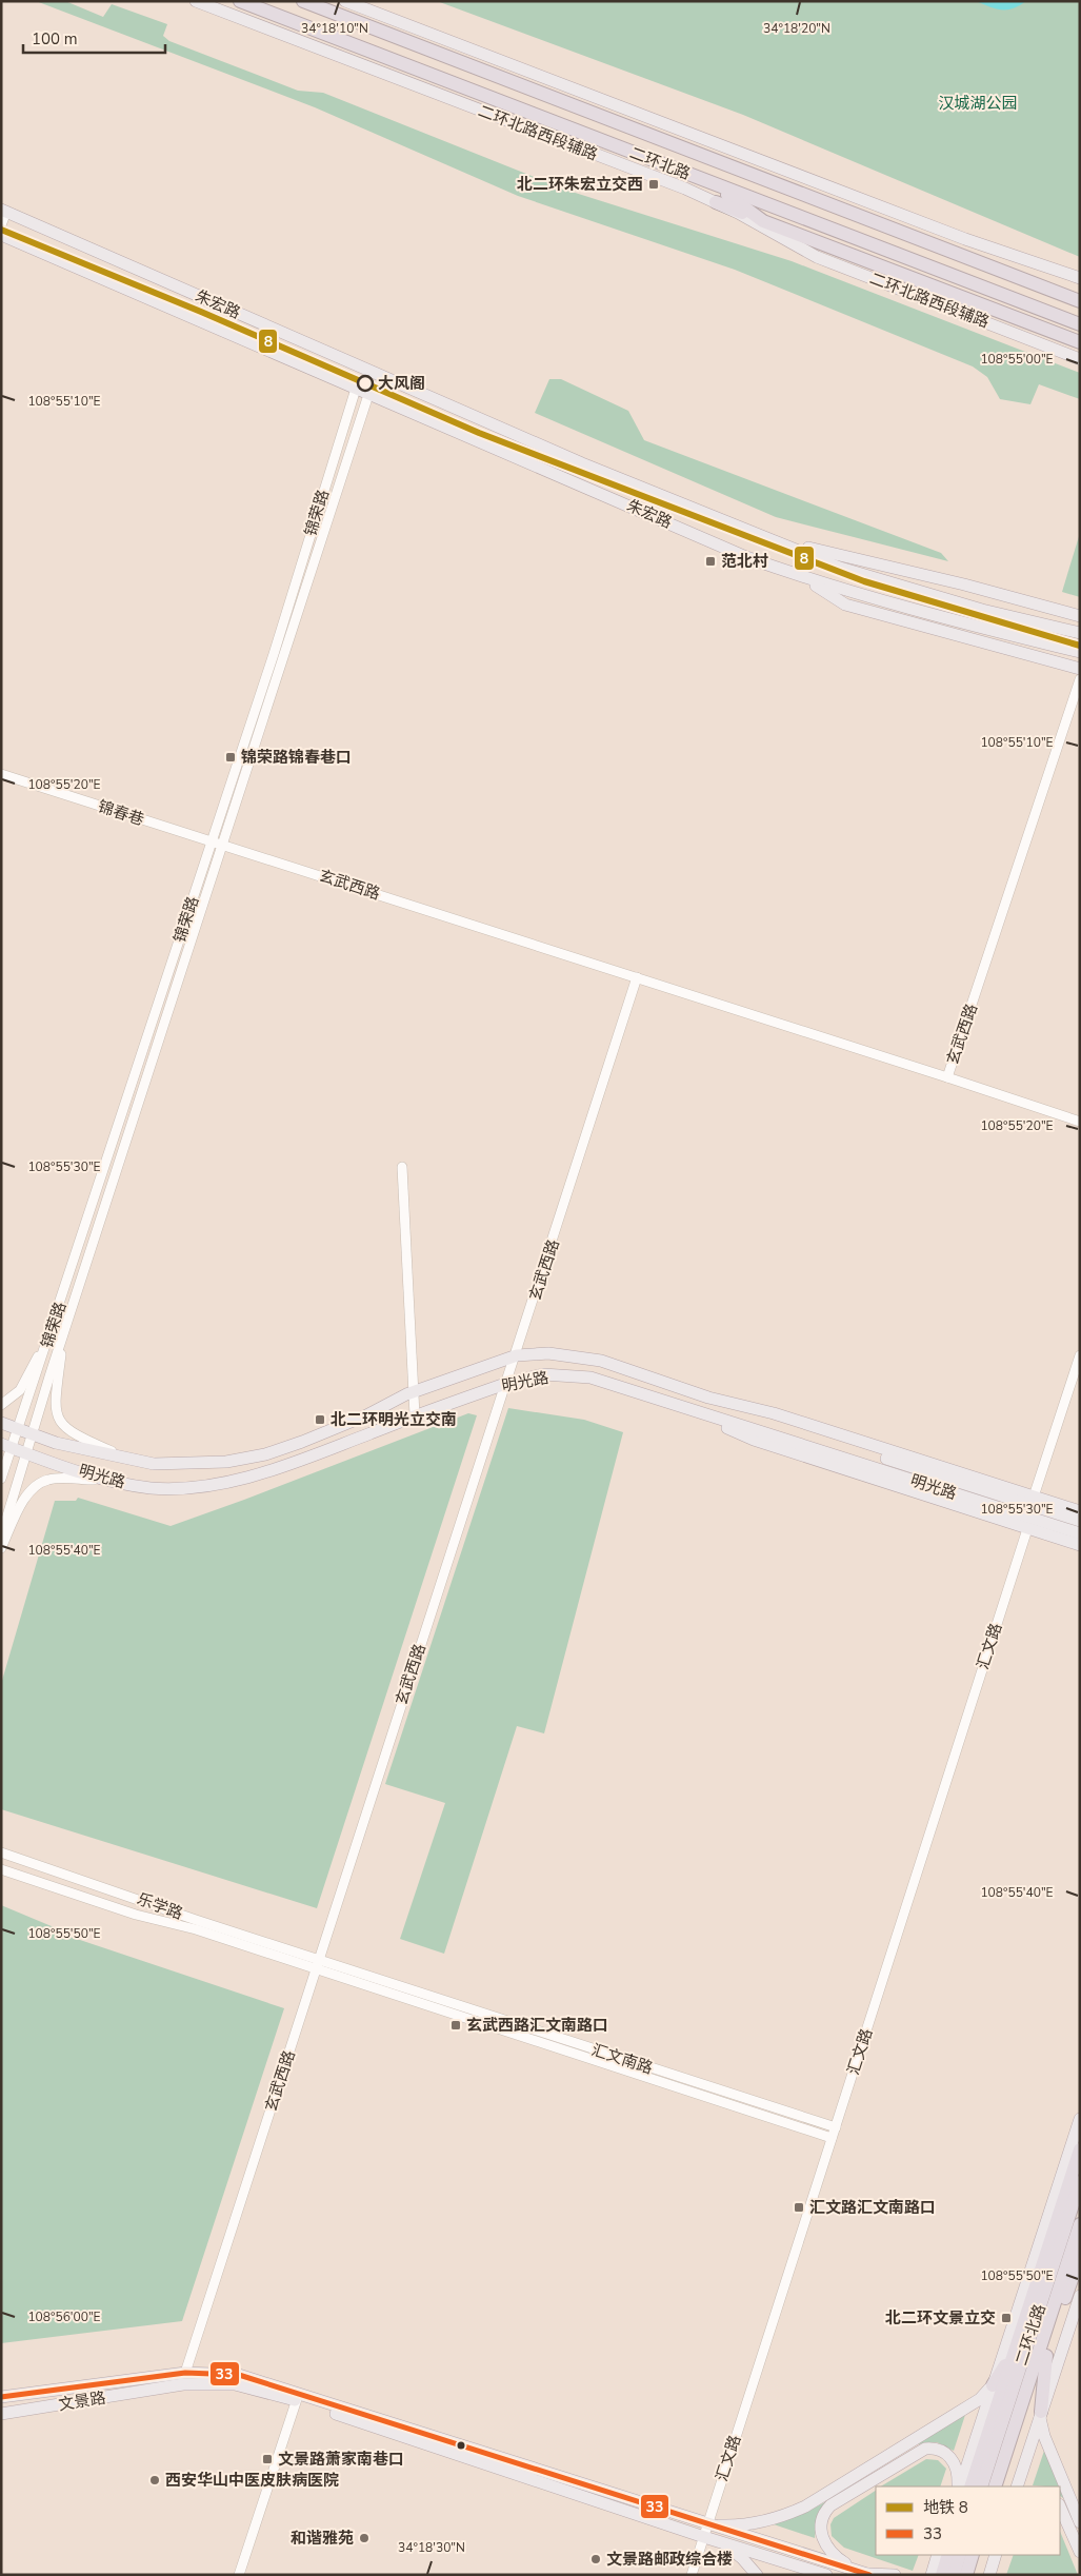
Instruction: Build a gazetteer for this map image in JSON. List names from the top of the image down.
{
  "streets": {
    "highway": ["二环北路"],
    "main road": [
      "二环北路西段辅路",
      "朱宏路",
      "明光路",
      "文景路"
    ],
    "street": [
      "锦荣路",
      "锦春巷",
      "玄武西路",
      "汇文路",
      "乐学路",
      "汇文南路"
    ]
  },
  "crossings": [
    ["朱宏路", "锦荣路"],
    ["锦荣路", "锦春巷"],
    ["锦荣路", "玄武西路"],
    ["锦荣路", "明光路"],
    ["锦春巷", "玄武西路"],
    ["玄武西路", "明光路"],
    ["玄武西路", "乐学路"],
    ["玄武西路", "汇文南路"],
    ["玄武西路", "文景路"],
    ["汇文路", "汇文南路"],
    ["汇文路", "文景路"],
    ["乐学路", "汇文南路"]
  ],
  "parks": ["汉城湖公园"],
  "places": {
    "transit": [
      "北二环朱宏立交西",
      "范北村",
      "锦荣路锦春巷口",
      "北二环明光立交南",
      "玄武西路汇文南路口",
      "汇文路汇文南路口",
      "北二环文景立交",
      "文景路萧家南巷口"
    ],
    "other": [
      "大风阁",
      "西安华山中医皮肤病医院",
      "和谐雅苑",
      "文景路邮政综合楼"
    ]
  },
  "lines": ["metro line 8", "transit line 33"],
  "legend": ["地铁 8", "33"],
  "scale_bar": "100 m",
  "coordinates": [
    "34°18'10\"N",
    "34°18'20\"N",
    "108°55'00\"E",
    "108°55'10\"E",
    "108°55'20\"E",
    "108°55'30\"E",
    "108°55'40\"E",
    "108°55'50\"E",
    "108°56'00\"E",
    "34°18'30\"N"
  ]
}
